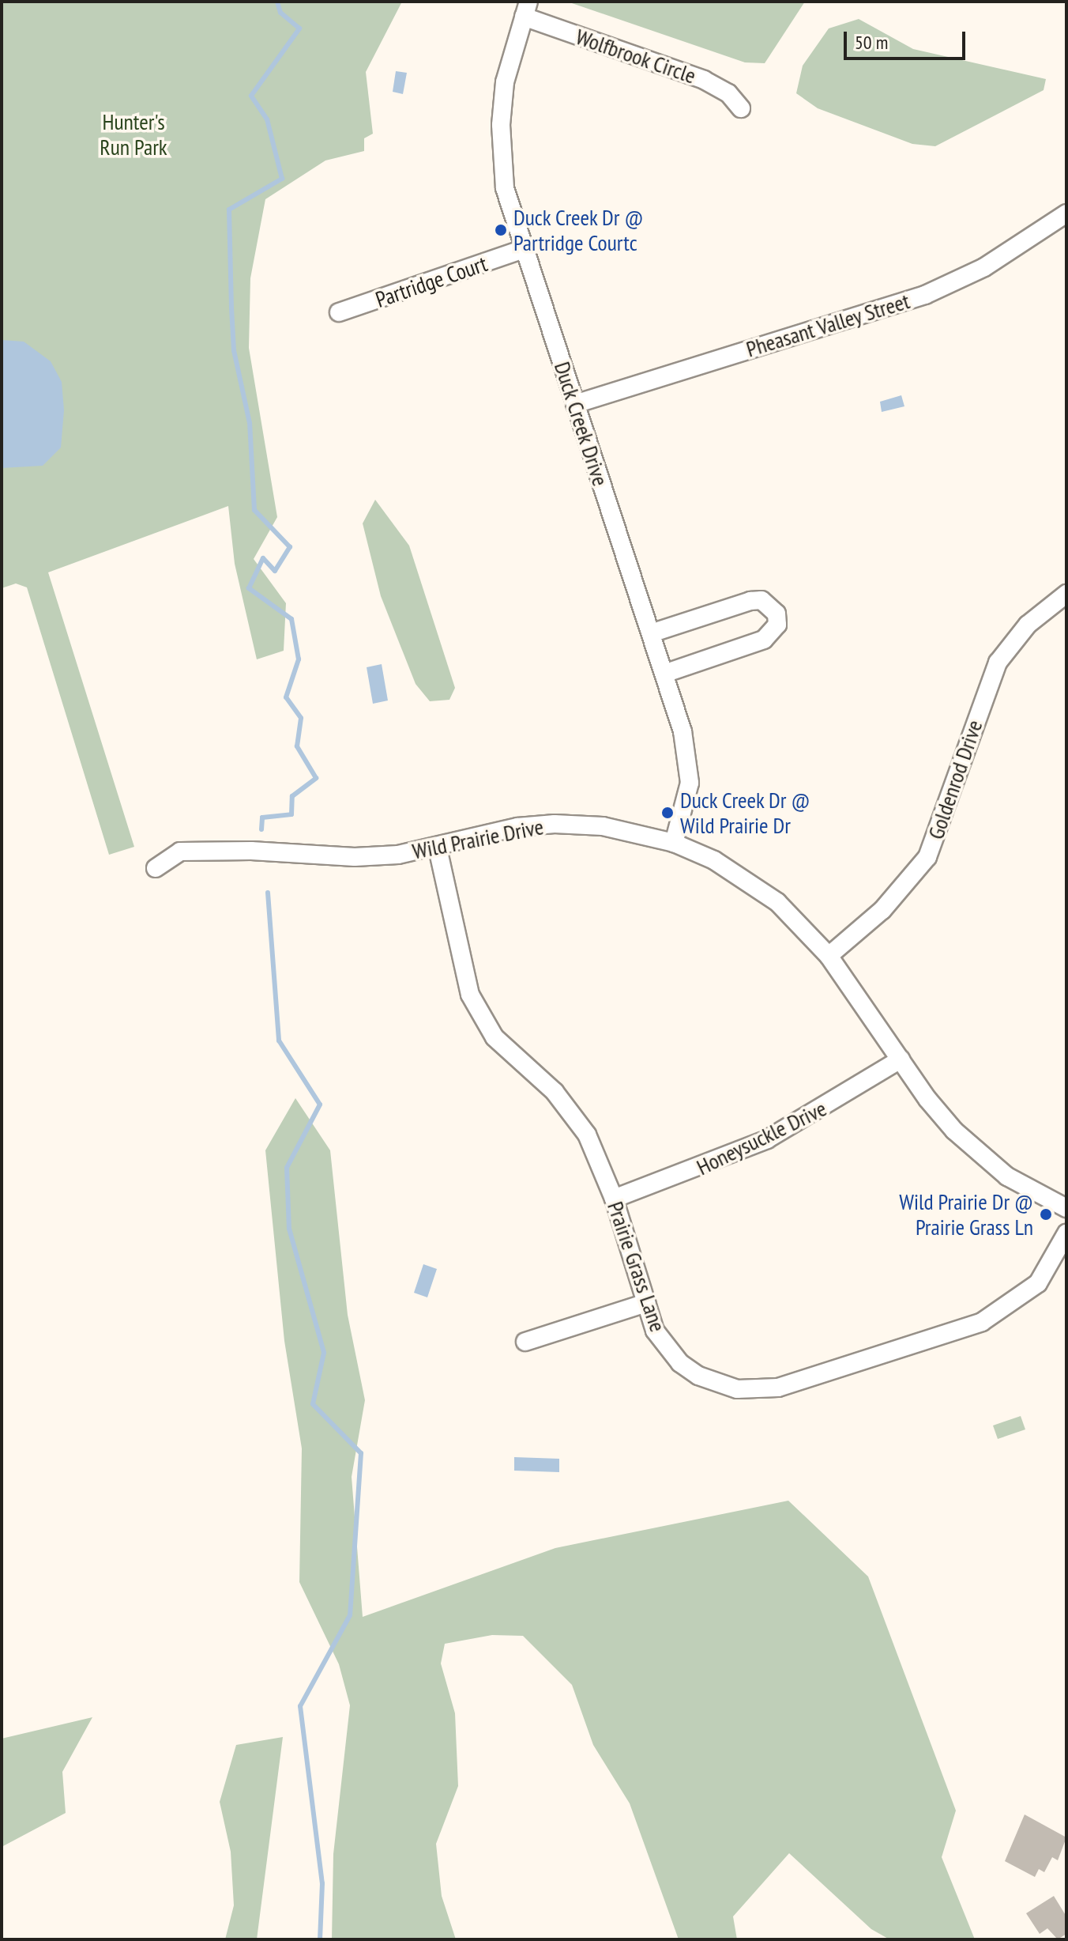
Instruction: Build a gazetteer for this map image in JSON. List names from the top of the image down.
{
  "streets": {
    "street": [
      "Wolfbrook Circle",
      "Partridge Court",
      "Pheasant Valley Street",
      "Duck Creek Drive",
      "Goldenrod Drive",
      "Wild Prairie Drive",
      "Honeysuckle Drive",
      "Prairie Grass Lane"
    ]
  },
  "crossings": [
    ["Wolfbrook Circle", "Duck Creek Drive"],
    ["Partridge Court", "Duck Creek Drive"],
    ["Pheasant Valley Street", "Duck Creek Drive"],
    ["Duck Creek Drive", "Wild Prairie Drive"],
    ["Goldenrod Drive", "Wild Prairie Drive"],
    ["Wild Prairie Drive", "Honeysuckle Drive"],
    ["Wild Prairie Drive", "Prairie Grass Lane"],
    ["Honeysuckle Drive", "Prairie Grass Lane"]
  ],
  "parks": ["Hunter's Run Park"],
  "places": ["Duck Creek Dr @ Partridge Courtc", "Duck Creek Dr @ Wild Prairie Dr", "Wild Prairie Dr @ Prairie Grass Ln"],
  "scale_bar": "50 m"
}
